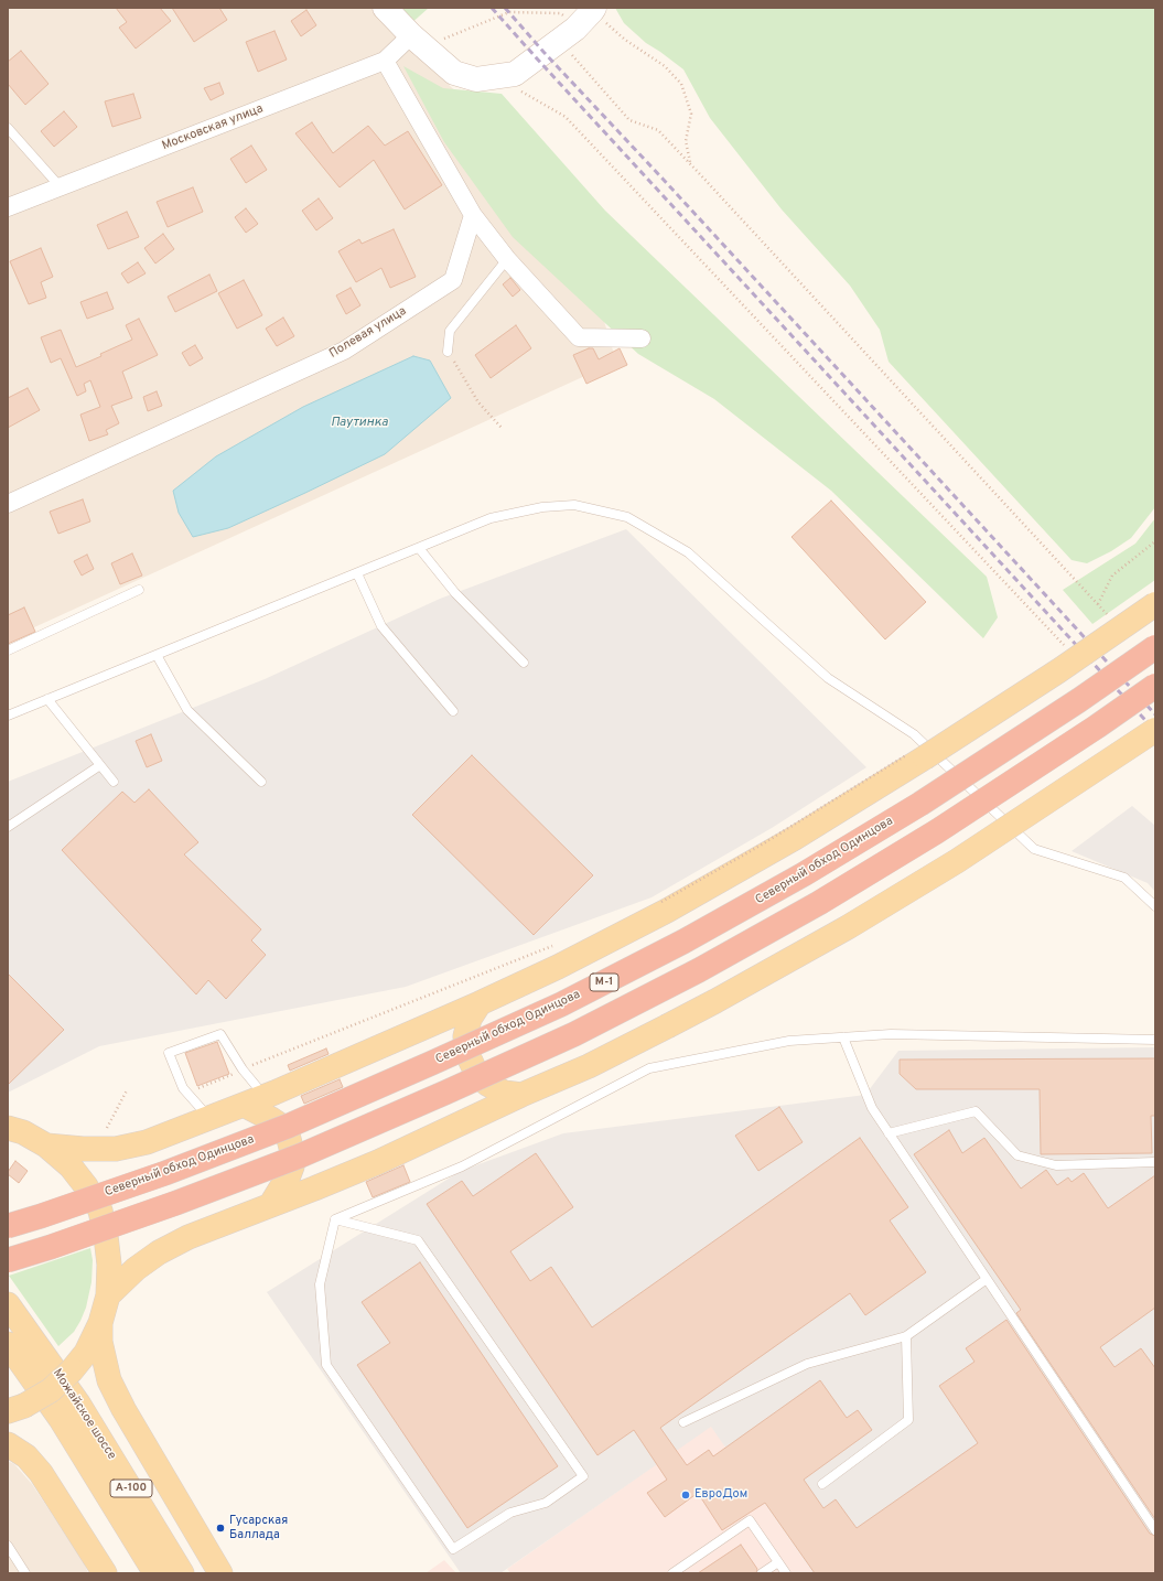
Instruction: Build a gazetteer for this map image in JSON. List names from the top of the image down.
{
  "streets": {
    "highway": ["Северный обход Одинцова", "М-1"],
    "main road": ["Можайское шоссе", "А-100"],
    "street": ["Московская улица", "Полевая улица"]
  },
  "water": ["Паутинка"],
  "places": ["ЕвроДом", "Гусарская Баллада"]
}
